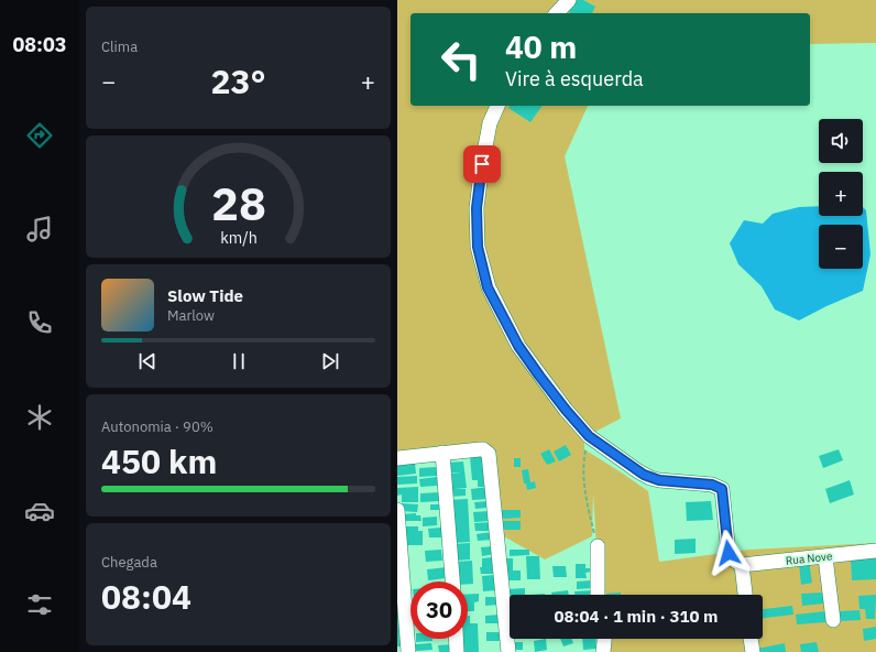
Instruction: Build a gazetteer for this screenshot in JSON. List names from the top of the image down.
{
  "streets": {
    "street": ["Rua Nove"]
  },
  "page": {
    "tabs": "08:03",
    "tile": [
      "Clima",
      ["Autonomia · 90%", "450 km"],
      ["Chegada", "08:04"]
    ],
    "turn": ["40 m", "Vire à esquerda"],
    "heat": ["−", "23°", "+"],
    "map_buttons": ["+", "−"],
    "song": ["Slow Tide", "Marlow"],
    "limit": "30",
    "trip": "08:04 · 1 min · 310 m",
    "gauge": ["28", "km/h"]
  }
}
